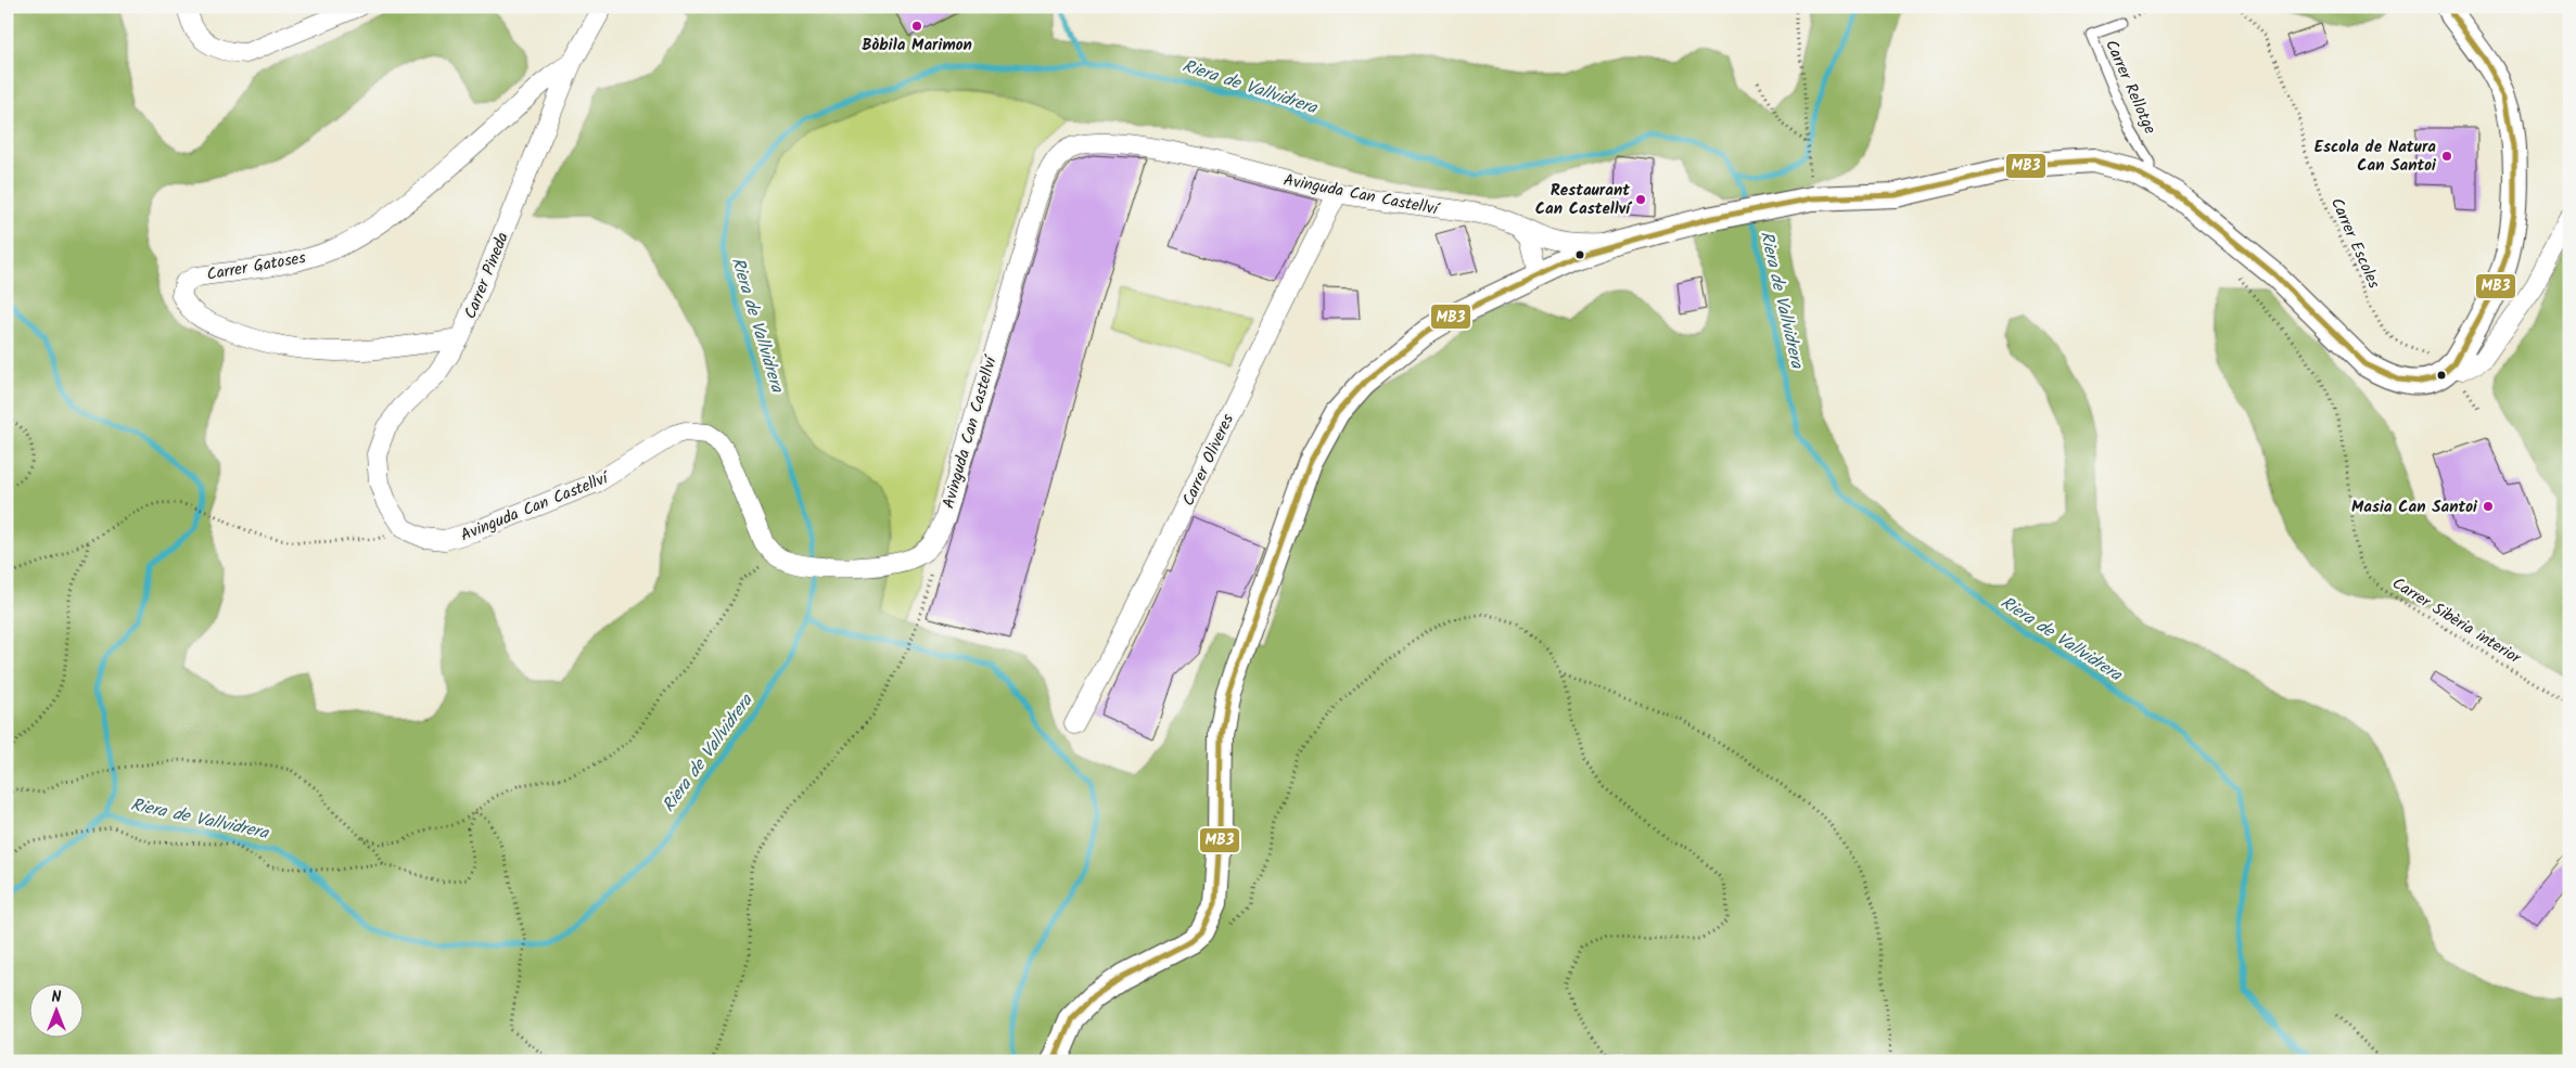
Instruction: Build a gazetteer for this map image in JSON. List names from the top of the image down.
{
  "streets": {
    "street": [
      "Avinguda Can Castellví",
      "Carrer Gatoses",
      "Carrer Pineda",
      "Carrer Oliveres"
    ],
    "lane": ["Carrer Rellotge"],
    "path": ["Carrer Escoles", "Carrer Sibèria interior"]
  },
  "crossings": [
    ["Avinguda Can Castellví", "Carrer Pineda"],
    ["Avinguda Can Castellví", "Carrer Oliveres"],
    ["Carrer Gatoses", "Carrer Pineda"]
  ],
  "water": ["Riera de Vallvidrera"],
  "places": [
    "Bòbila Marimon",
    "Escola de Natura Can Santoi",
    "Restaurant Can Castellví",
    "Masia Can Santoi"
  ],
  "lines": ["transit line MB3"],
  "north": "top"
}
